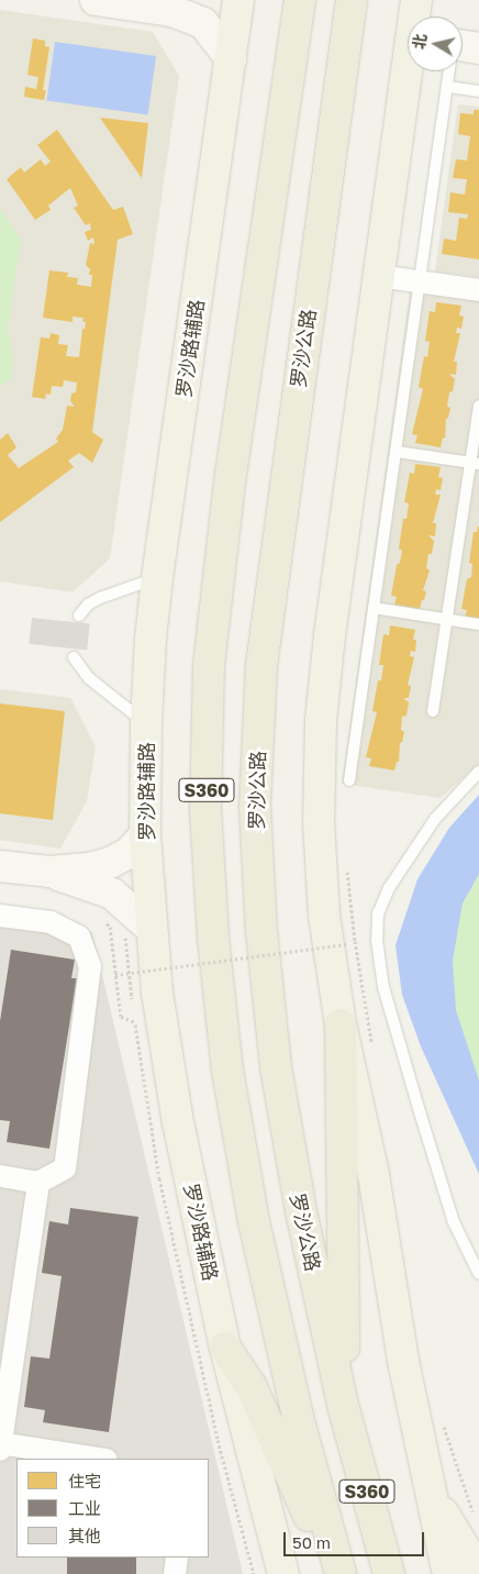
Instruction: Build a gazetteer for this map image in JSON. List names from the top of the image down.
{
  "streets": {
    "highway": ["罗沙公路", "S360"],
    "main road": ["罗沙路辅路"]
  },
  "legend": ["住宅", "工业", "其他"],
  "scale_bar": "50 m",
  "north": "left"
}
